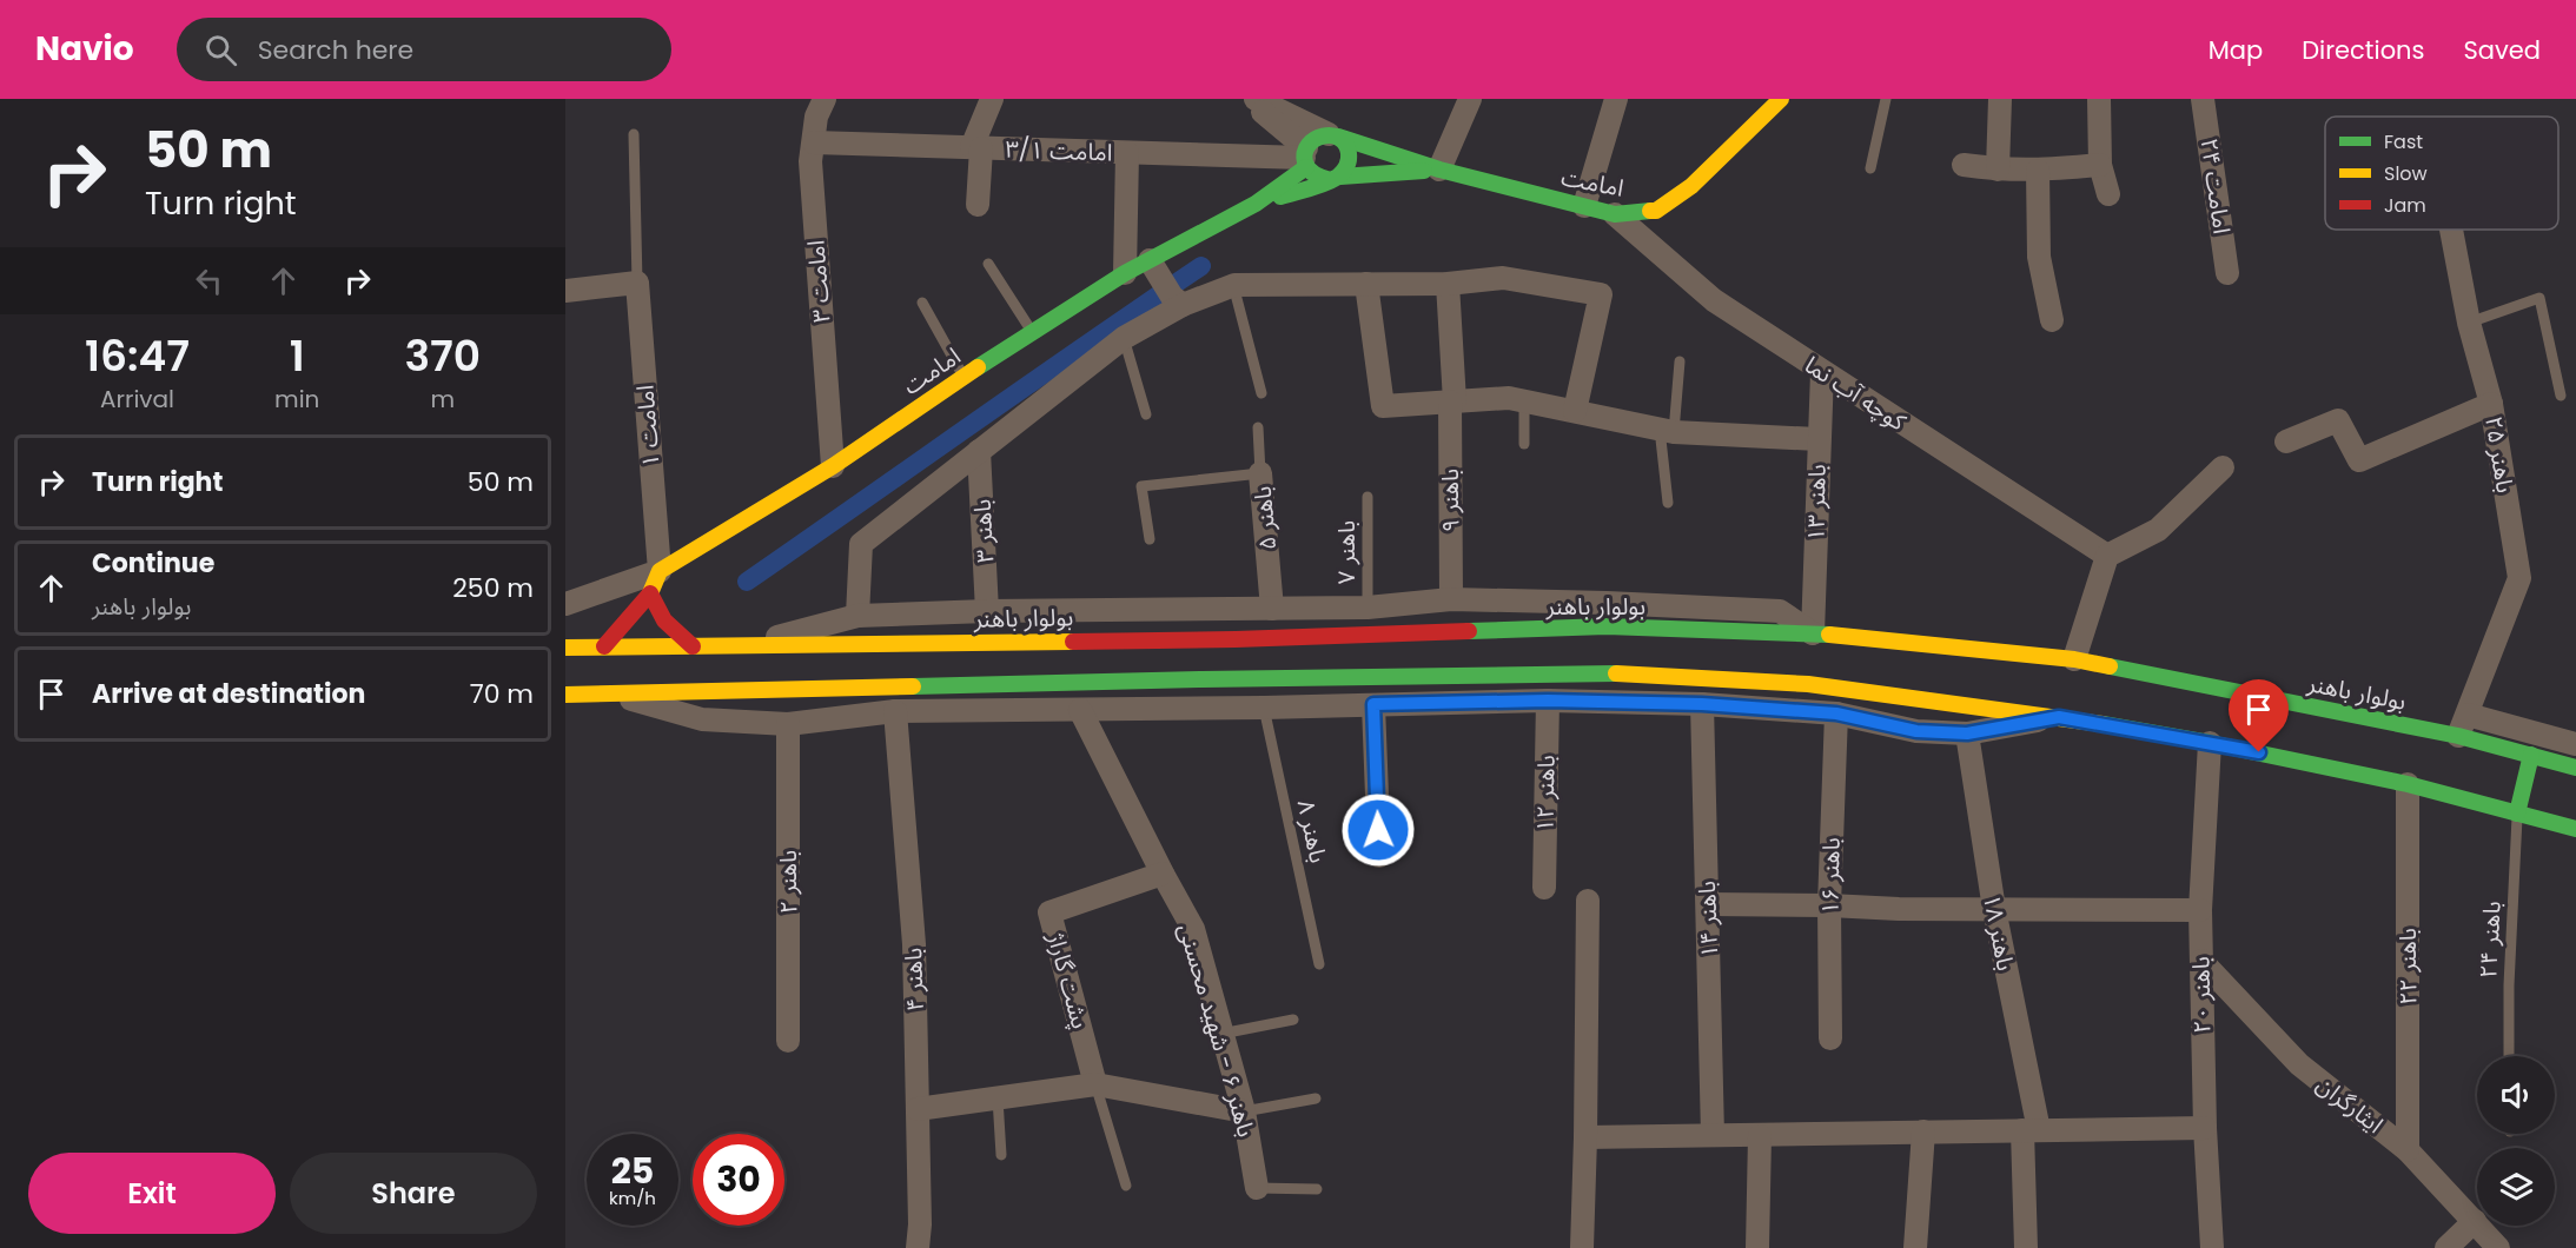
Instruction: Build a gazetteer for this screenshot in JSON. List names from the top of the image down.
{
  "streets": {
    "main road": ["امامت", "بولوار باهنر"],
    "street": [
      "امامت ۳/۱",
      "امامت ۲۴",
      "امامت ۳",
      "کوچه آب نما",
      "امامت ۱",
      "باهنر ۲۵",
      "باهنر ۹",
      "باهنر ۱۳",
      "باهنر ۵",
      "باهنر ۳",
      "باهنر ۱۲",
      "باهنر ۱۶",
      "باهنر ۲",
      "باهنر ۱۴",
      "باهنر ۱۸",
      "باهنر ۲۲",
      "باهنر ۴",
      "پشت گاراژ",
      "باهنر ۲۰",
      "باهنر ۶ - شهید محسنی",
      "ایثارگران"
    ],
    "lane": ["باهنر ۷", "باهنر ۸", "باهنر ۲۴"]
  },
  "crossings": [
    ["امامت ۳/۱", "امامت"],
    ["امامت ۳/۱", "امامت ۳"],
    ["امامت", "امامت ۳"],
    ["امامت", "کوچه آب نما"],
    ["امامت", "امامت ۱"],
    ["کوچه آب نما", "باهنر ۱۳"],
    ["باهنر ۲۵", "بولوار باهنر"],
    ["باهنر ۱۳", "بولوار باهنر"],
    ["باهنر ۲۲", "ایثارگران"],
    ["پشت گاراژ", "باهنر ۶ - شهید محسنی"],
    ["باهنر ۲۰", "ایثارگران"]
  ],
  "legend": ["Fast", "Slow", "Jam"],
  "page": {
    "header": "Navio",
    "search": "Search here",
    "nav": ["Map", "Directions", "Saved"],
    "turn": ["50 m", "Turn right"],
    "eta": [
      "16:47",
      "Arrival",
      "1",
      "min",
      "370",
      "m"
    ],
    "list": [
      {
        "name": "Turn right",
        "value": "50 m"
      },
      {
        "name": "Continue",
        "note": "بولوار باهنر",
        "value": "250 m"
      },
      {
        "name": "Arrive at destination",
        "value": "70 m"
      }
    ],
    "speed": "25 km/h",
    "limit": "30",
    "buttons": ["Exit", "Share"]
  }
}
